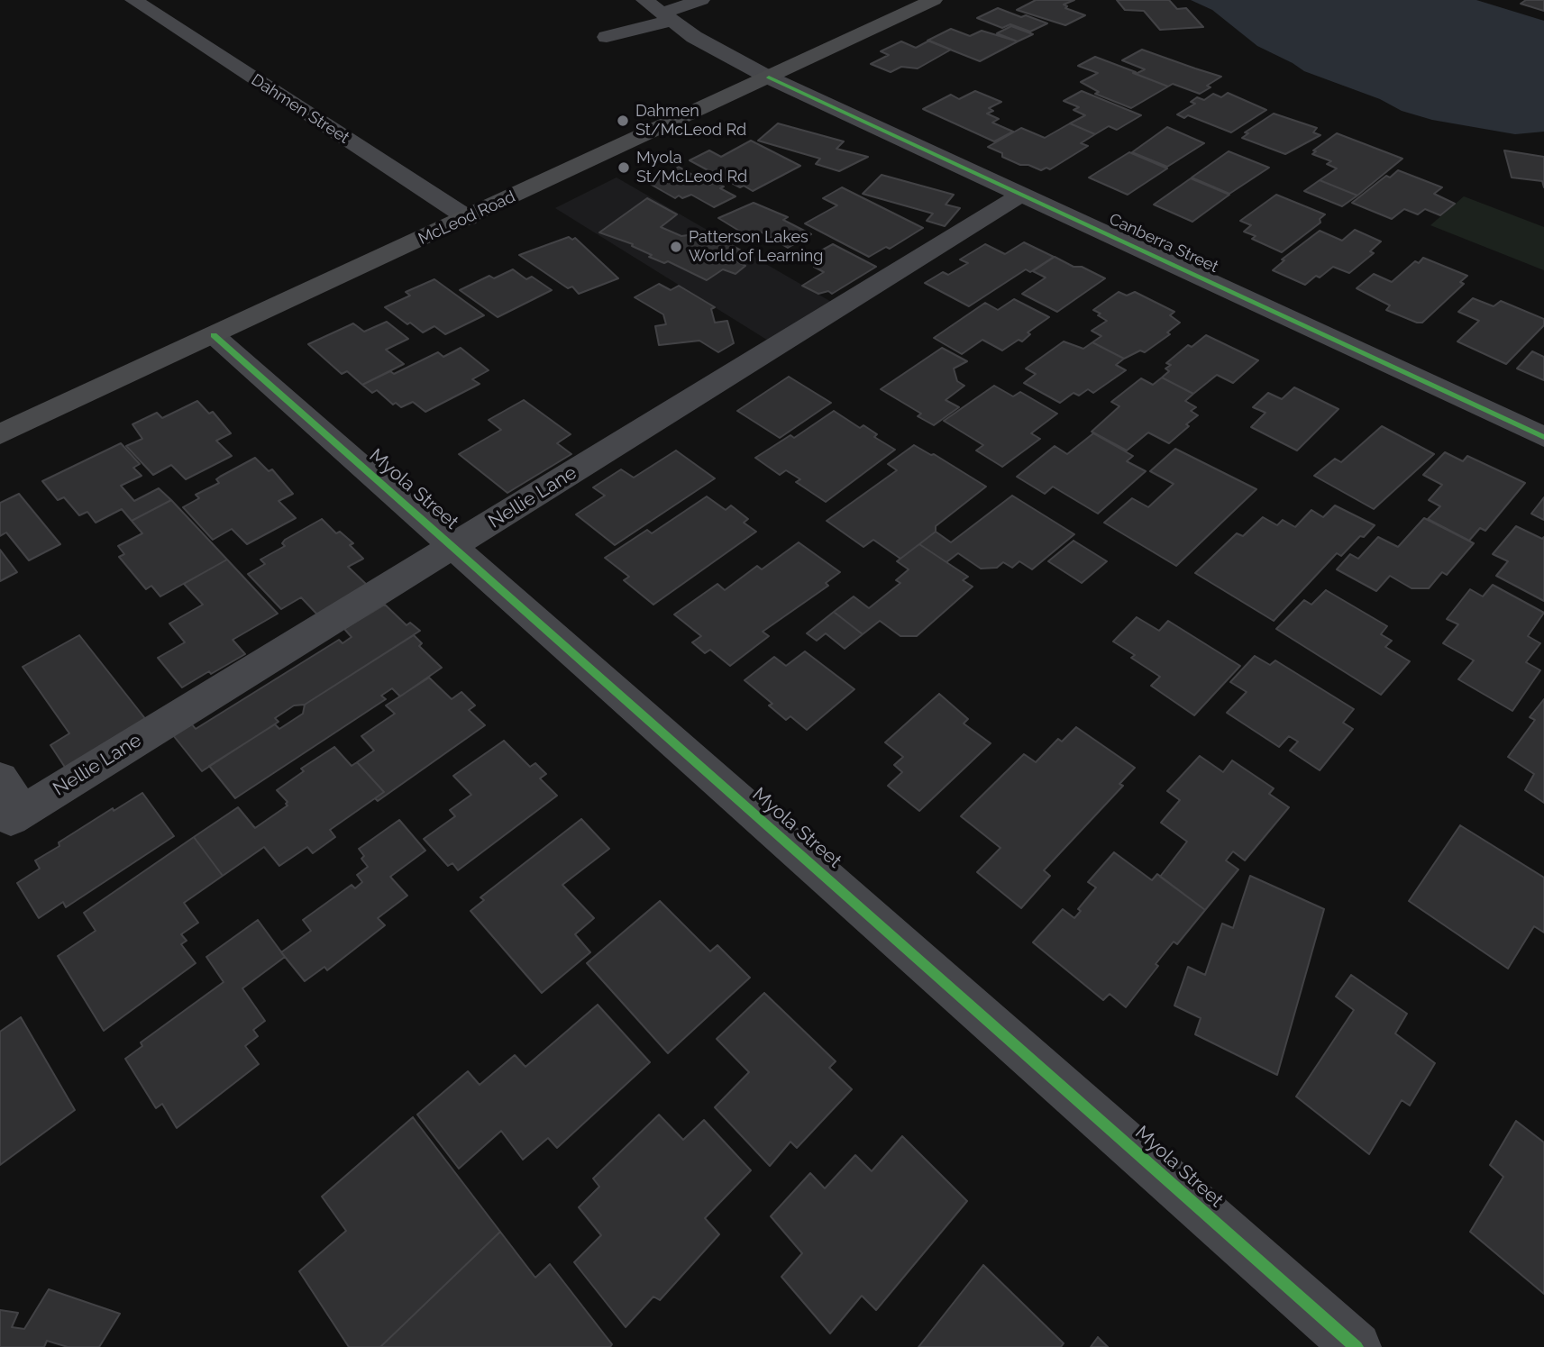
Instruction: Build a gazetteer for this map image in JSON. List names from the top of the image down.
{
  "streets": {
    "main road": ["McLeod Road"],
    "street": [
      "Dahmen Street",
      "Canberra Street",
      "Myola Street",
      "Nellie Lane"
    ]
  },
  "crossings": [
    ["Dahmen Street", "McLeod Road"],
    ["McLeod Road", "Canberra Street"],
    ["McLeod Road", "Myola Street"],
    ["Canberra Street", "Nellie Lane"],
    ["Myola Street", "Nellie Lane"]
  ],
  "places": ["Dahmen St/McLeod Rd", "Myola St/McLeod Rd", "Patterson Lakes World of Learning"]
}
